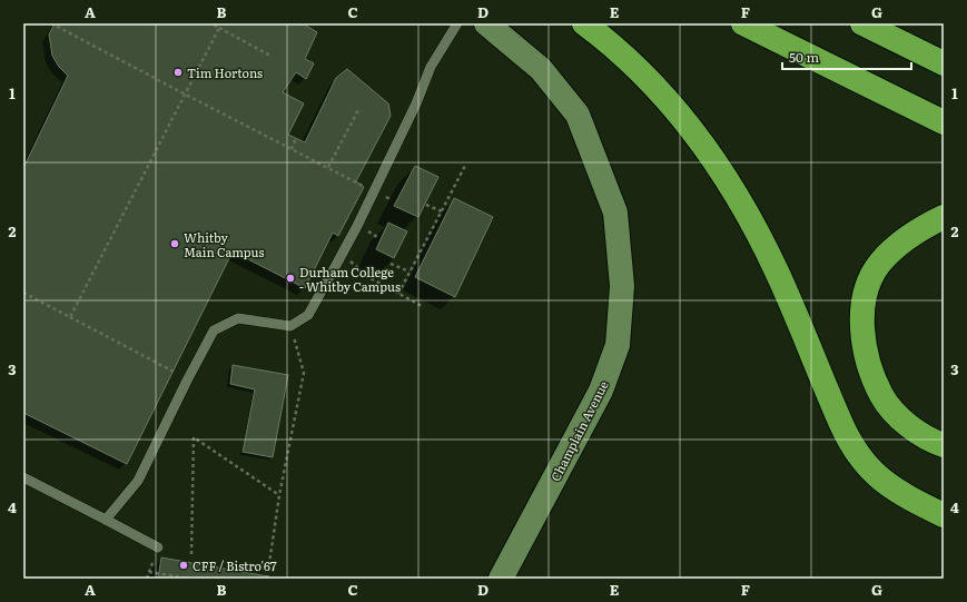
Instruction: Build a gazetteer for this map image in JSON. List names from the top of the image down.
{
  "streets": {
    "main road": ["Champlain Avenue"]
  },
  "places": [
    "Tim Hortons",
    "Whitby Main Campus",
    "Durham College - Whitby Campus",
    "CFF / Bistro'67"
  ],
  "scale_bar": "50 m",
  "grid": {
    "columns": [
      "A",
      "B",
      "C",
      "D",
      "E",
      "F",
      "G"
    ],
    "rows": [
      "1",
      "2",
      "3",
      "4"
    ]
  }
}
